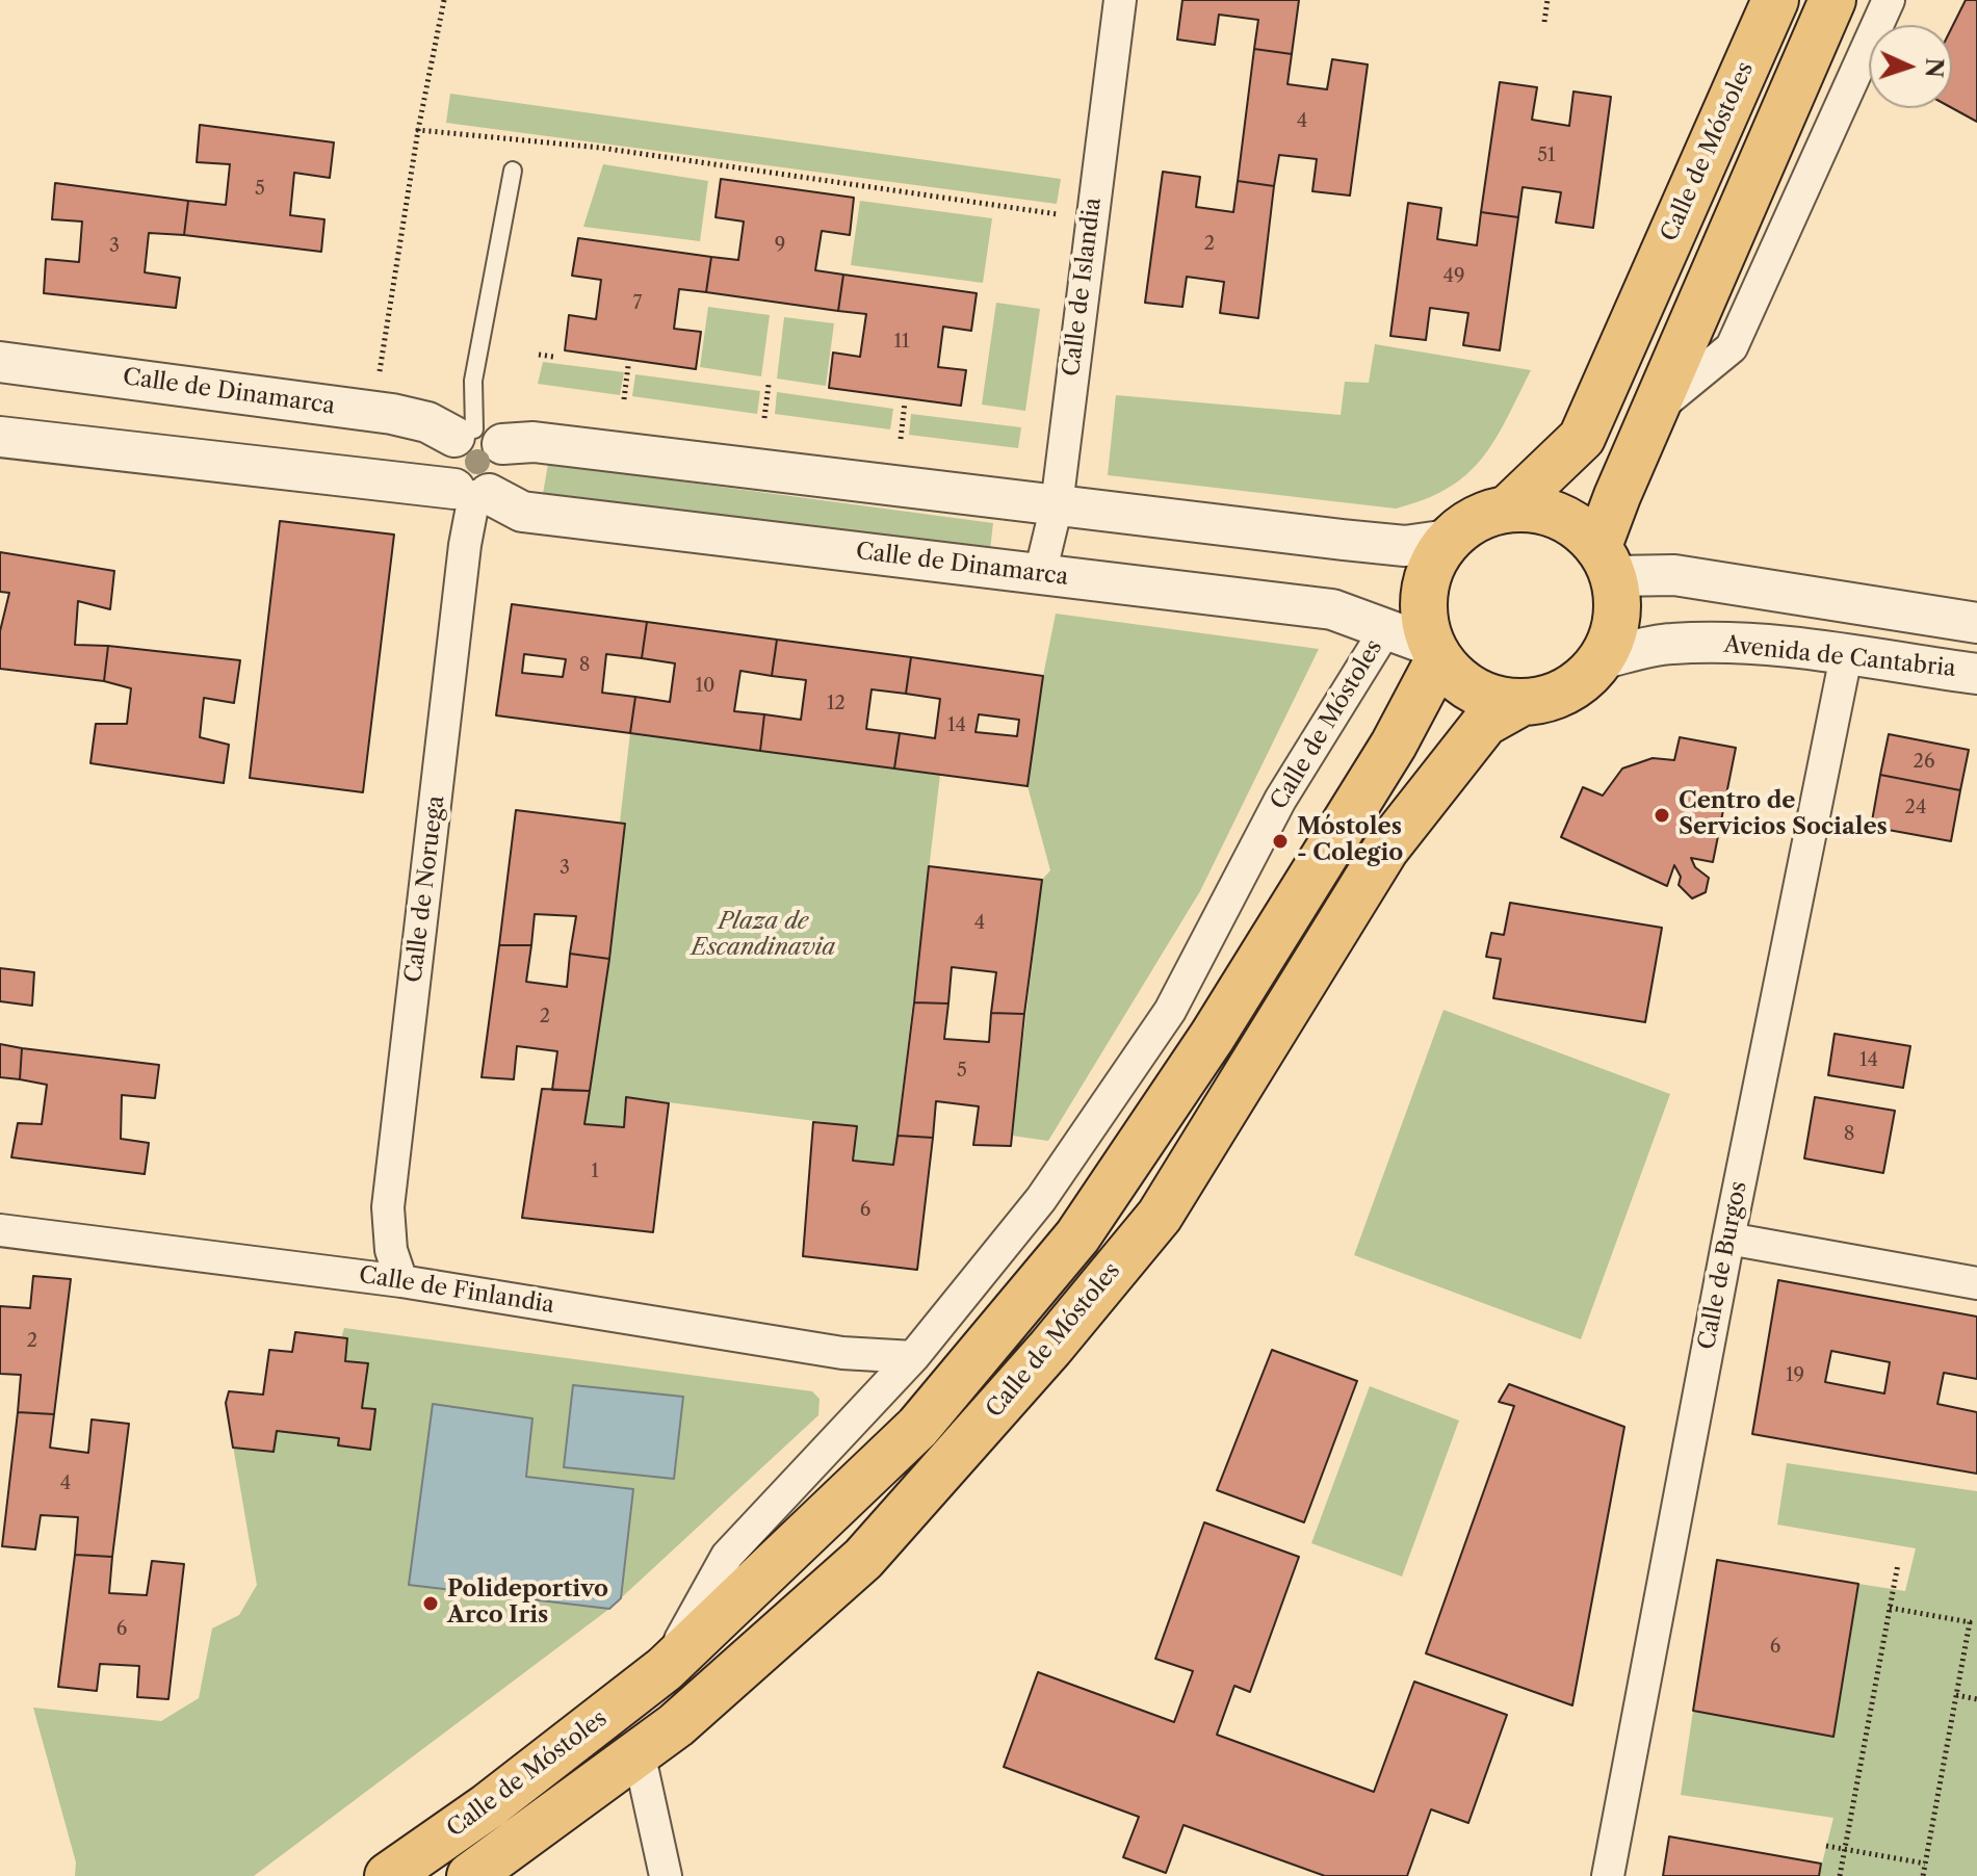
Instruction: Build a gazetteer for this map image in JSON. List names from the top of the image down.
{
  "streets": {
    "main road": ["Calle de Móstoles"],
    "street": [
      "Calle de Islandia",
      "Calle de Dinamarca",
      "Avenida de Cantabria",
      "Calle de Noruega",
      "Calle de Burgos",
      "Calle de Finlandia"
    ]
  },
  "crossings": [
    ["Calle de Móstoles", "Calle de Dinamarca"],
    ["Calle de Móstoles", "Avenida de Cantabria"],
    ["Calle de Móstoles", "Calle de Finlandia"],
    ["Calle de Islandia", "Calle de Dinamarca"],
    ["Calle de Dinamarca", "Avenida de Cantabria"],
    ["Calle de Dinamarca", "Calle de Noruega"],
    ["Avenida de Cantabria", "Calle de Burgos"],
    ["Calle de Noruega", "Calle de Finlandia"]
  ],
  "parks": ["Plaza de Escandinavia"],
  "places": ["Centro de Servicios Sociales", "Móstoles - Colegio", "Polideportivo Arco Iris"],
  "house_numbers": [
    "4",
    "51",
    "5",
    "2",
    "9",
    "3",
    "49",
    "7",
    "11",
    "8",
    "10",
    "12",
    "14",
    "26",
    "24",
    "3",
    "4",
    "2",
    "14",
    "5",
    "8",
    "1",
    "6",
    "2",
    "19",
    "4",
    "6",
    "6"
  ],
  "north": "right"
}
